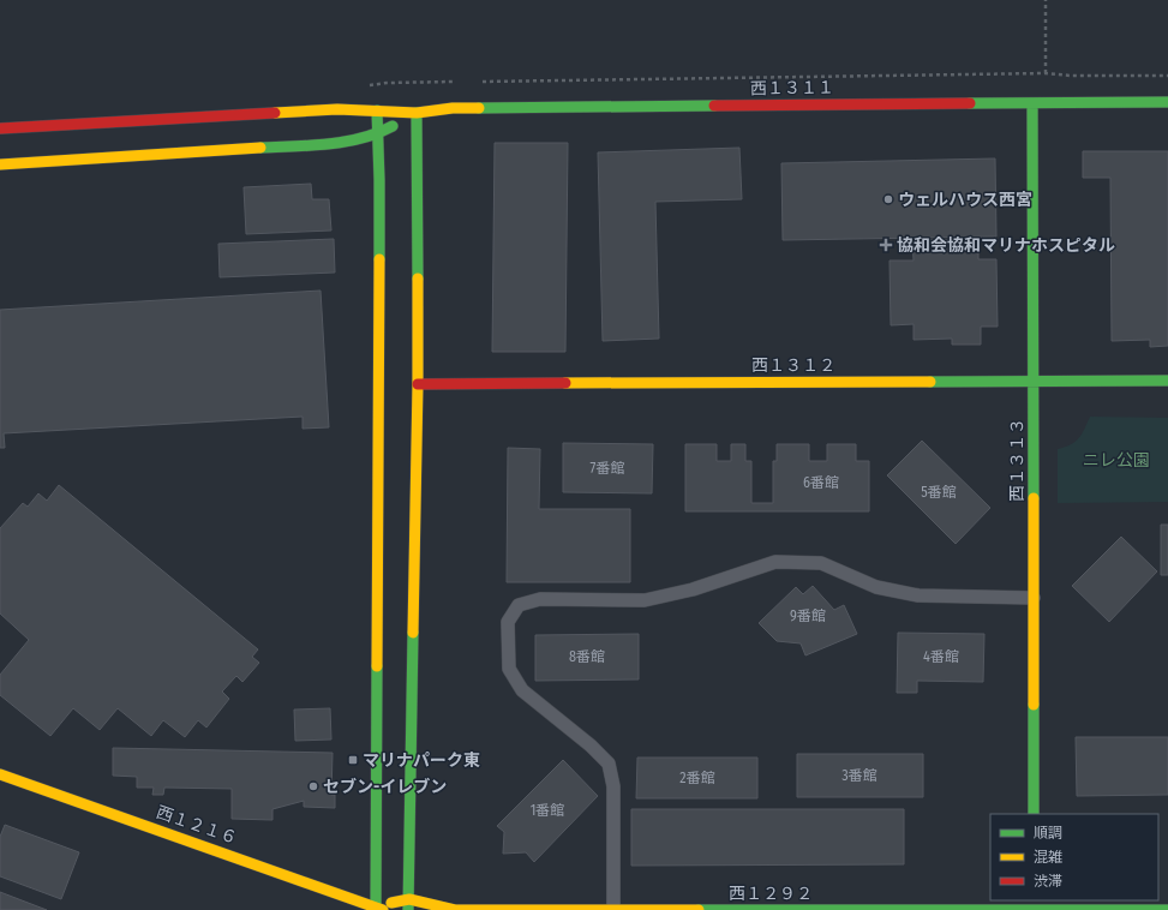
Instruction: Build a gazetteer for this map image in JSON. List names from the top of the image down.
{
  "streets": {
    "street": [
      "西１３１１",
      "西１３１２",
      "西１３１３",
      "西１２１６",
      "西１２９２"
    ]
  },
  "crossings": [
    ["西１３１１", "西１３１３"],
    ["西１３１２", "西１３１３"],
    ["西１２１６", "西１２９２"]
  ],
  "parks": ["ニレ公園"],
  "places": {
    "other": ["ウェルハウス西宮", "セブン-イレブン"],
    "health": ["協和会協和マリナホスピタル"],
    "transit": ["マリナパーク東"]
  },
  "house_numbers": [
    "7番館",
    "6番館",
    "5番館",
    "9番館",
    "8番館",
    "4番館",
    "3番館",
    "2番館",
    "1番館"
  ],
  "legend": ["順調", "混雑", "渋滞"]
}
